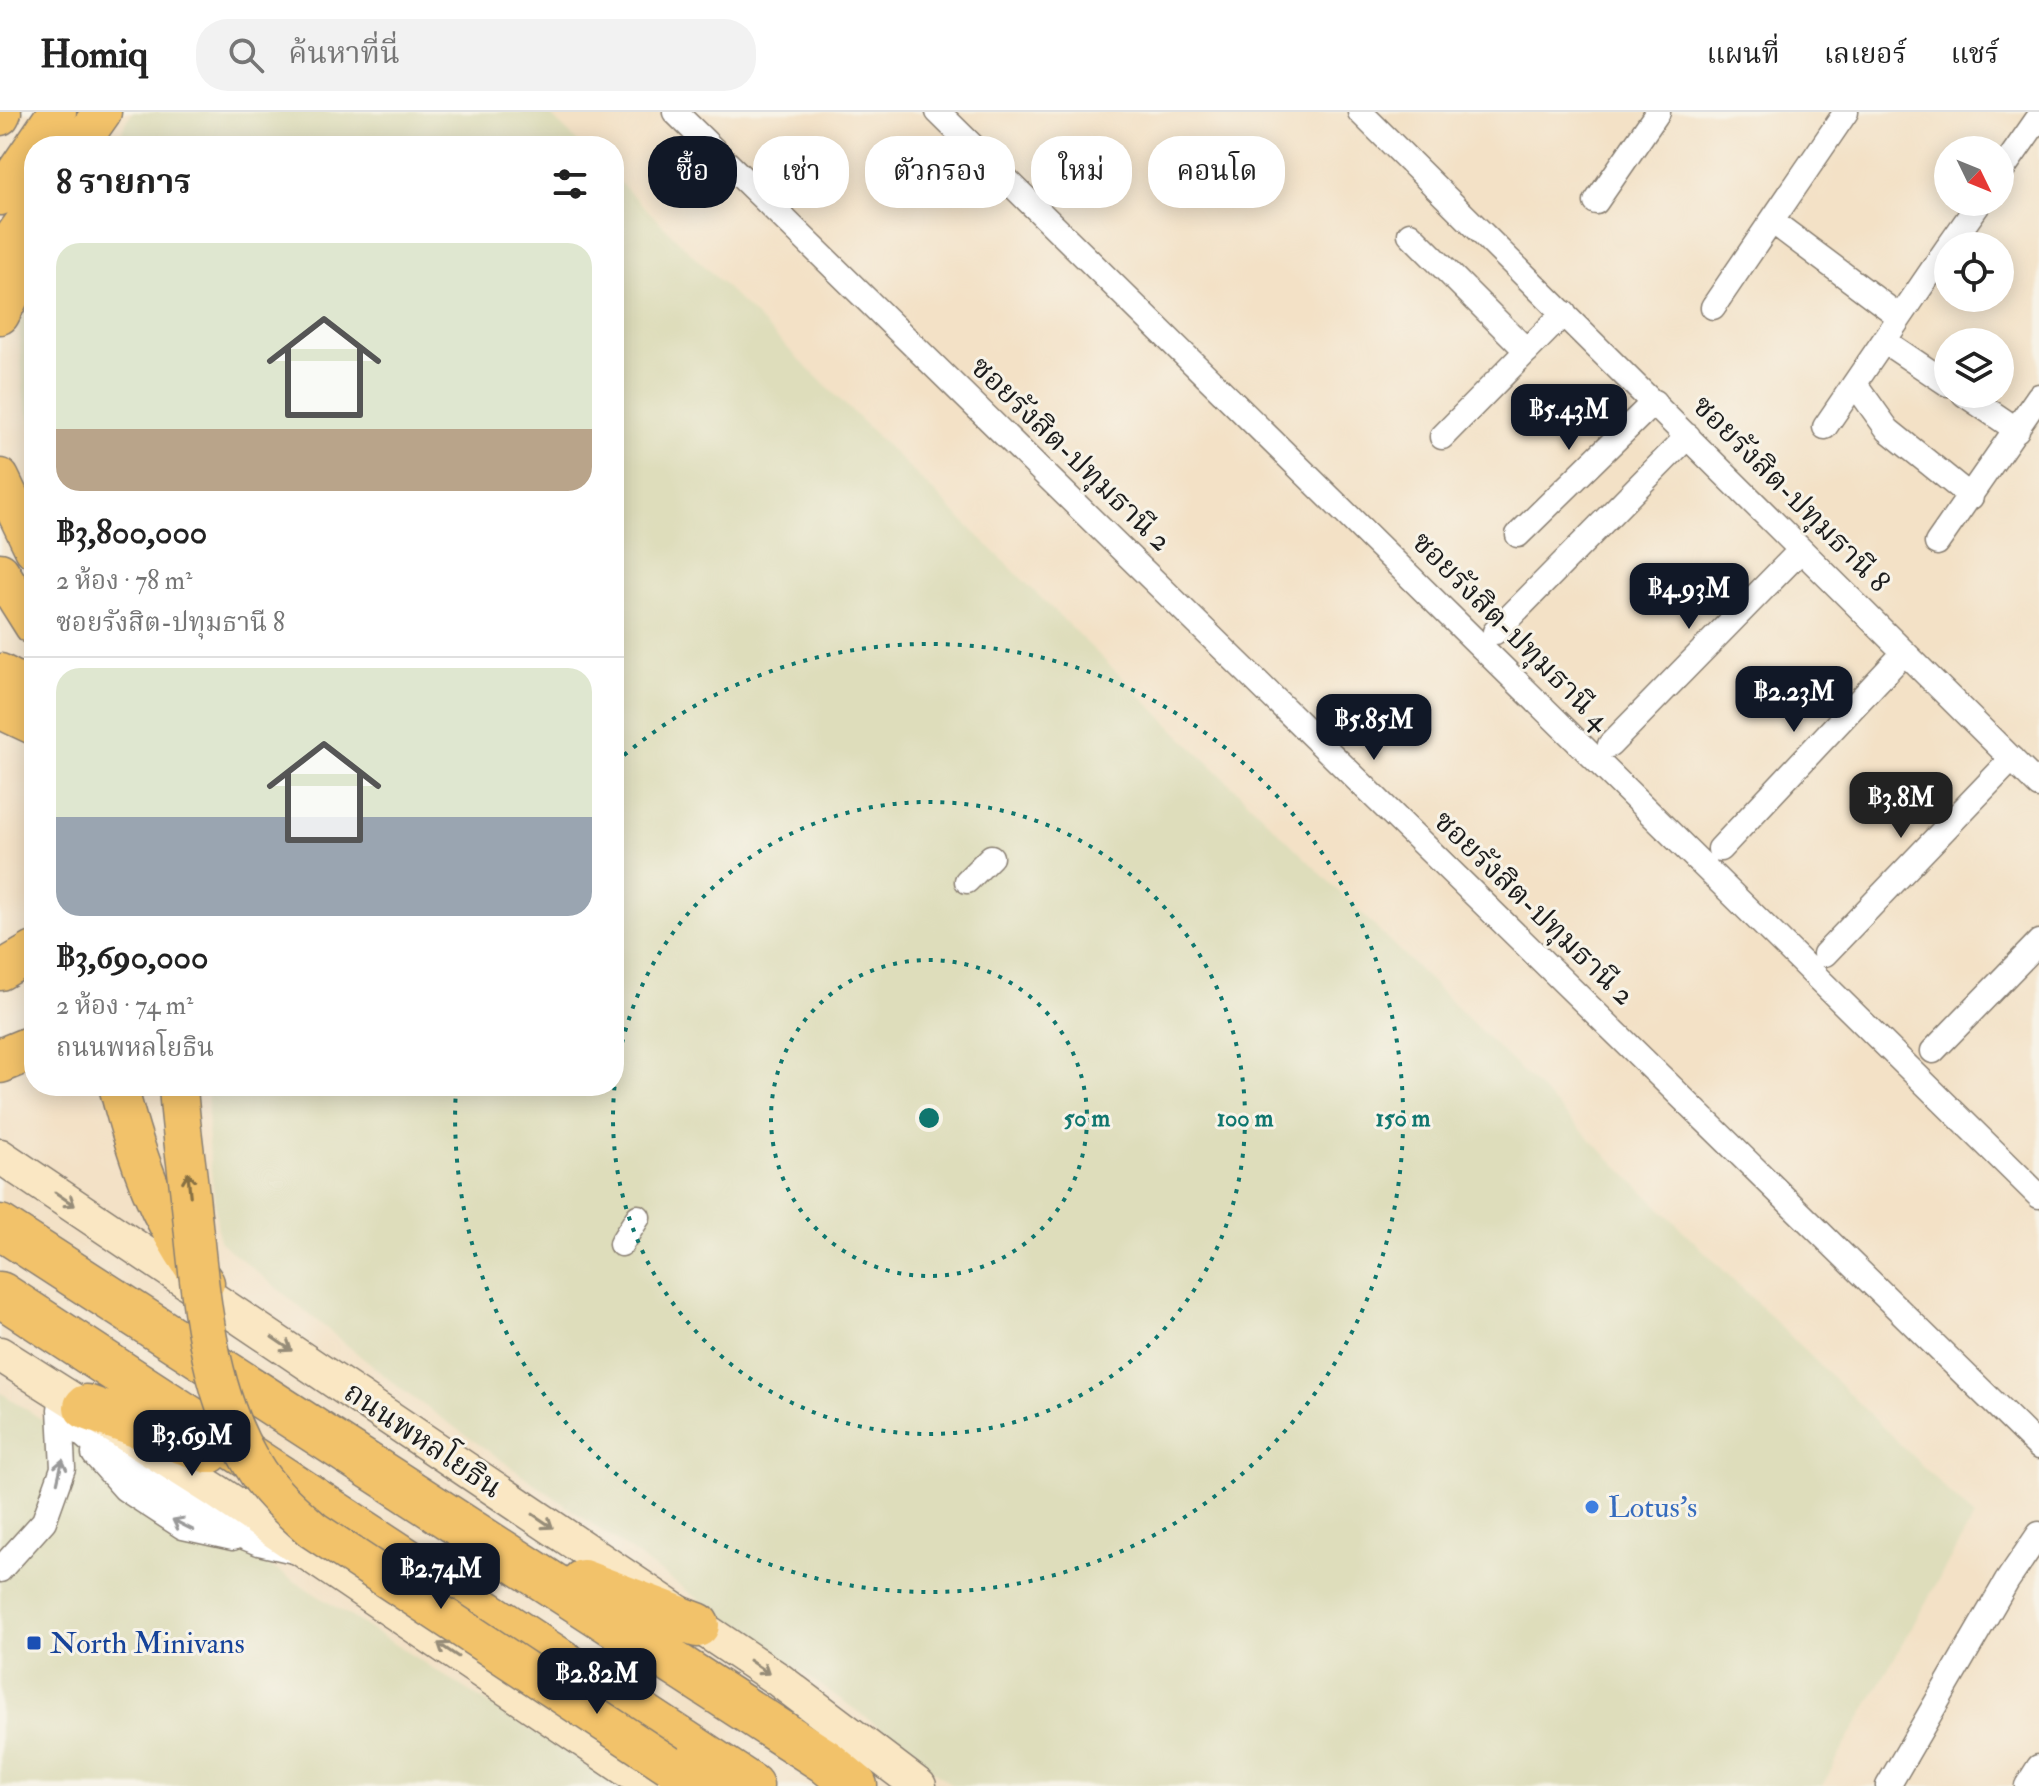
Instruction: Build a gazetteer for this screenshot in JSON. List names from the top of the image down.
{
  "streets": {
    "highway": ["ถนนพหลโยธิน"],
    "street": ["ซอยรังสิต-ปทุมธานี 2", "ซอยรังสิต-ปทุมธานี 8", "ซอยรังสิต-ปทุมธานี 4"]
  },
  "places": {
    "other": ["Lotus's"],
    "transit": ["North Minivans"]
  },
  "north": "bottom right",
  "page": {
    "header": "Homiq",
    "search": "ค้นหาที่นี่",
    "nav": ["แผนที่", "เลเยอร์", "แชร์"],
    "chip": [
      "ซื้อ",
      "เช่า",
      "ตัวกรอง",
      "ใหม่",
      "คอนโด"
    ],
    "heading": "8 รายการ",
    "list": [
      {
        "name": "฿3,800,000",
        "note": "2 ห้อง · 78 m² · ซอยรังสิต-ปทุมธานี 8"
      },
      {
        "name": "฿3,690,000",
        "note": "2 ห้อง · 74 m² · ถนนพหลโยธิน"
      }
    ],
    "price": [
      "฿5.43M",
      "฿4.93M",
      "฿2.23M",
      "฿5.85M",
      "฿3.8M",
      "฿3.69M",
      "฿2.74M",
      "฿2.82M"
    ]
  },
  "rings": ["50 m", "100 m", "150 m"]
}
